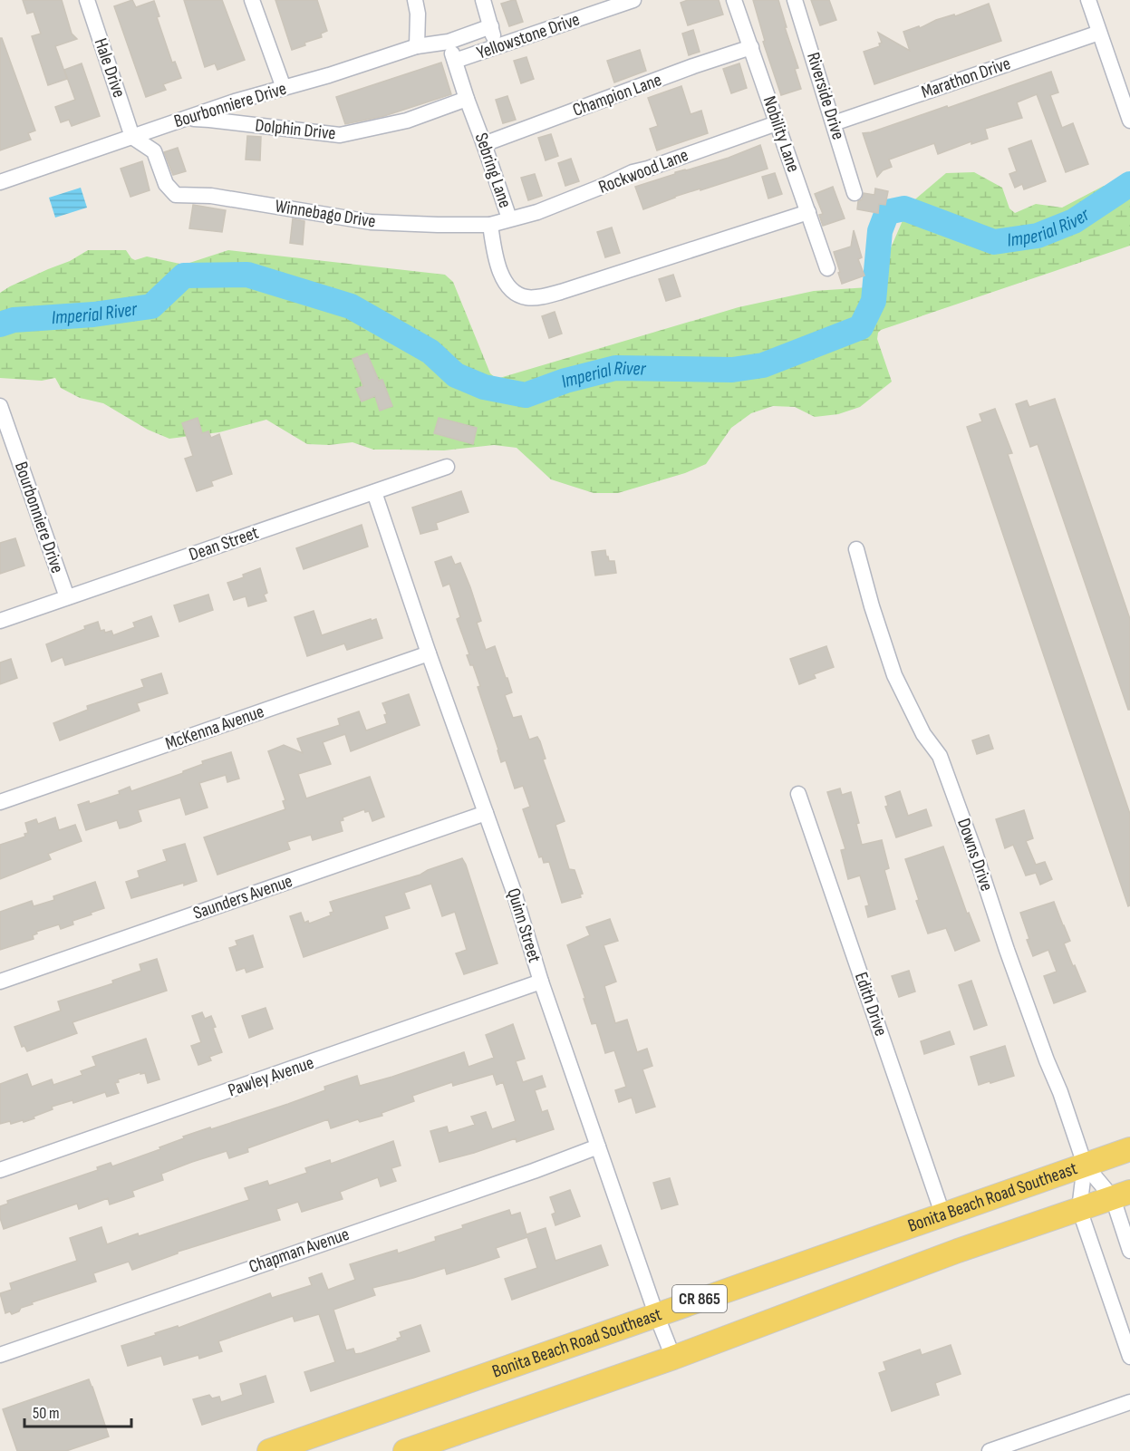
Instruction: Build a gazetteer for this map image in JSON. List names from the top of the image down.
{
  "streets": {
    "main road": ["Bonita Beach Road Southeast", "CR 865"],
    "street": [
      "Yellowstone Drive",
      "Hale Drive",
      "Marathon Drive",
      "Champion Lane",
      "Riverside Drive",
      "Bourbonniere Drive",
      "Dolphin Drive",
      "Nobility Lane",
      "Sebring Lane",
      "Rockwood Lane",
      "Winnebago Drive",
      "Dean Street",
      "McKenna Avenue",
      "Downs Drive",
      "Saunders Avenue",
      "Quinn Street",
      "Edith Drive",
      "Pawley Avenue",
      "Chapman Avenue"
    ]
  },
  "crossings": [
    ["Yellowstone Drive", "Bourbonniere Drive"],
    ["Yellowstone Drive", "Sebring Lane"],
    ["Hale Drive", "Bourbonniere Drive"],
    ["Hale Drive", "Winnebago Drive"],
    ["Marathon Drive", "Riverside Drive"],
    ["Champion Lane", "Nobility Lane"],
    ["Champion Lane", "Sebring Lane"],
    ["Bourbonniere Drive", "Dolphin Drive"],
    ["Bourbonniere Drive", "Winnebago Drive"],
    ["Bourbonniere Drive", "Dean Street"],
    ["Dolphin Drive", "Sebring Lane"],
    ["Nobility Lane", "Sebring Lane"],
    ["Nobility Lane", "Rockwood Lane"],
    ["Sebring Lane", "Rockwood Lane"],
    ["Sebring Lane", "Winnebago Drive"],
    ["Dean Street", "Quinn Street"],
    ["McKenna Avenue", "Quinn Street"],
    ["Downs Drive", "Bonita Beach Road Southeast"],
    ["Saunders Avenue", "Quinn Street"],
    ["Quinn Street", "Pawley Avenue"],
    ["Quinn Street", "Bonita Beach Road Southeast"],
    ["Quinn Street", "Chapman Avenue"],
    ["Quinn Street", "CR 865"],
    ["Edith Drive", "Bonita Beach Road Southeast"]
  ],
  "water": ["Imperial River"],
  "scale_bar": "50 m"
}
